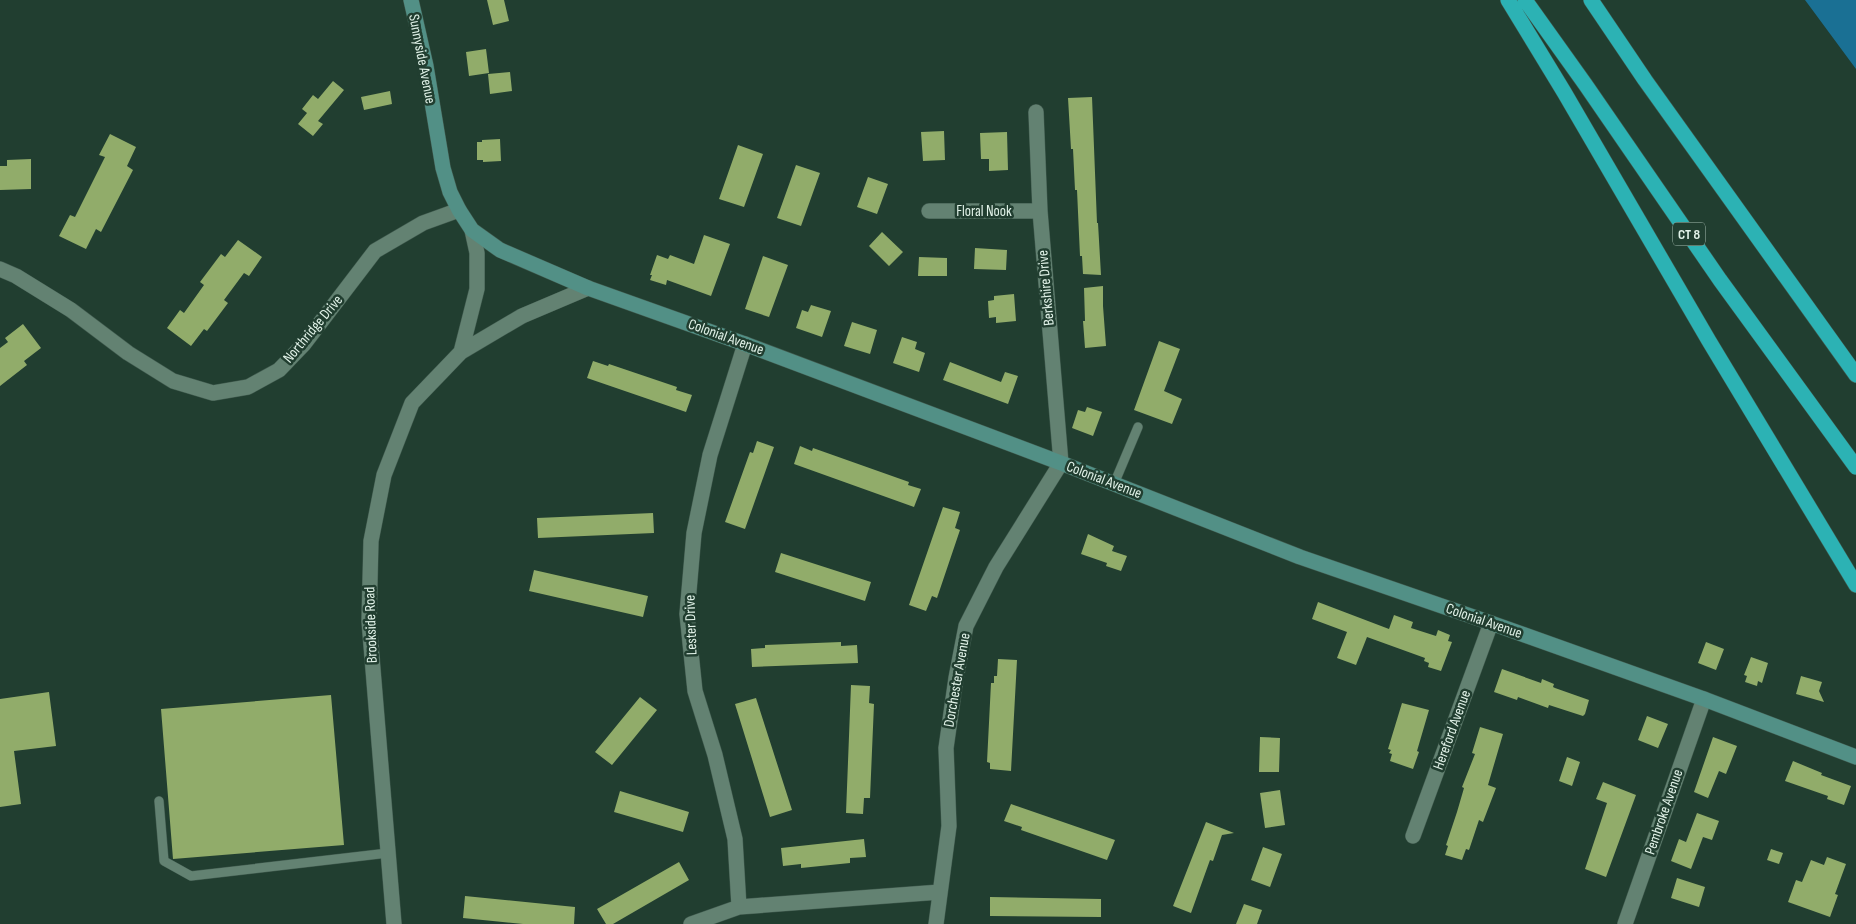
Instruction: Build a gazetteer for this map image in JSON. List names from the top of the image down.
{
  "streets": {
    "highway": ["CT 8"],
    "street": [
      "Sunnyside Avenue",
      "Floral Nook",
      "Berkshire Drive",
      "Northridge Drive",
      "Colonial Avenue",
      "Brookside Road",
      "Lester Drive",
      "Dorchester Avenue",
      "Hereford Avenue",
      "Pembroke Avenue"
    ]
  },
  "crossings": [
    ["Sunnyside Avenue", "Colonial Avenue"],
    ["Floral Nook", "Berkshire Drive"],
    ["Berkshire Drive", "Colonial Avenue"],
    ["Berkshire Drive", "Dorchester Avenue"],
    ["Northridge Drive", "Colonial Avenue"],
    ["Colonial Avenue", "Brookside Road"],
    ["Colonial Avenue", "Lester Drive"],
    ["Colonial Avenue", "Dorchester Avenue"],
    ["Colonial Avenue", "Hereford Avenue"],
    ["Colonial Avenue", "Pembroke Avenue"]
  ]
}
